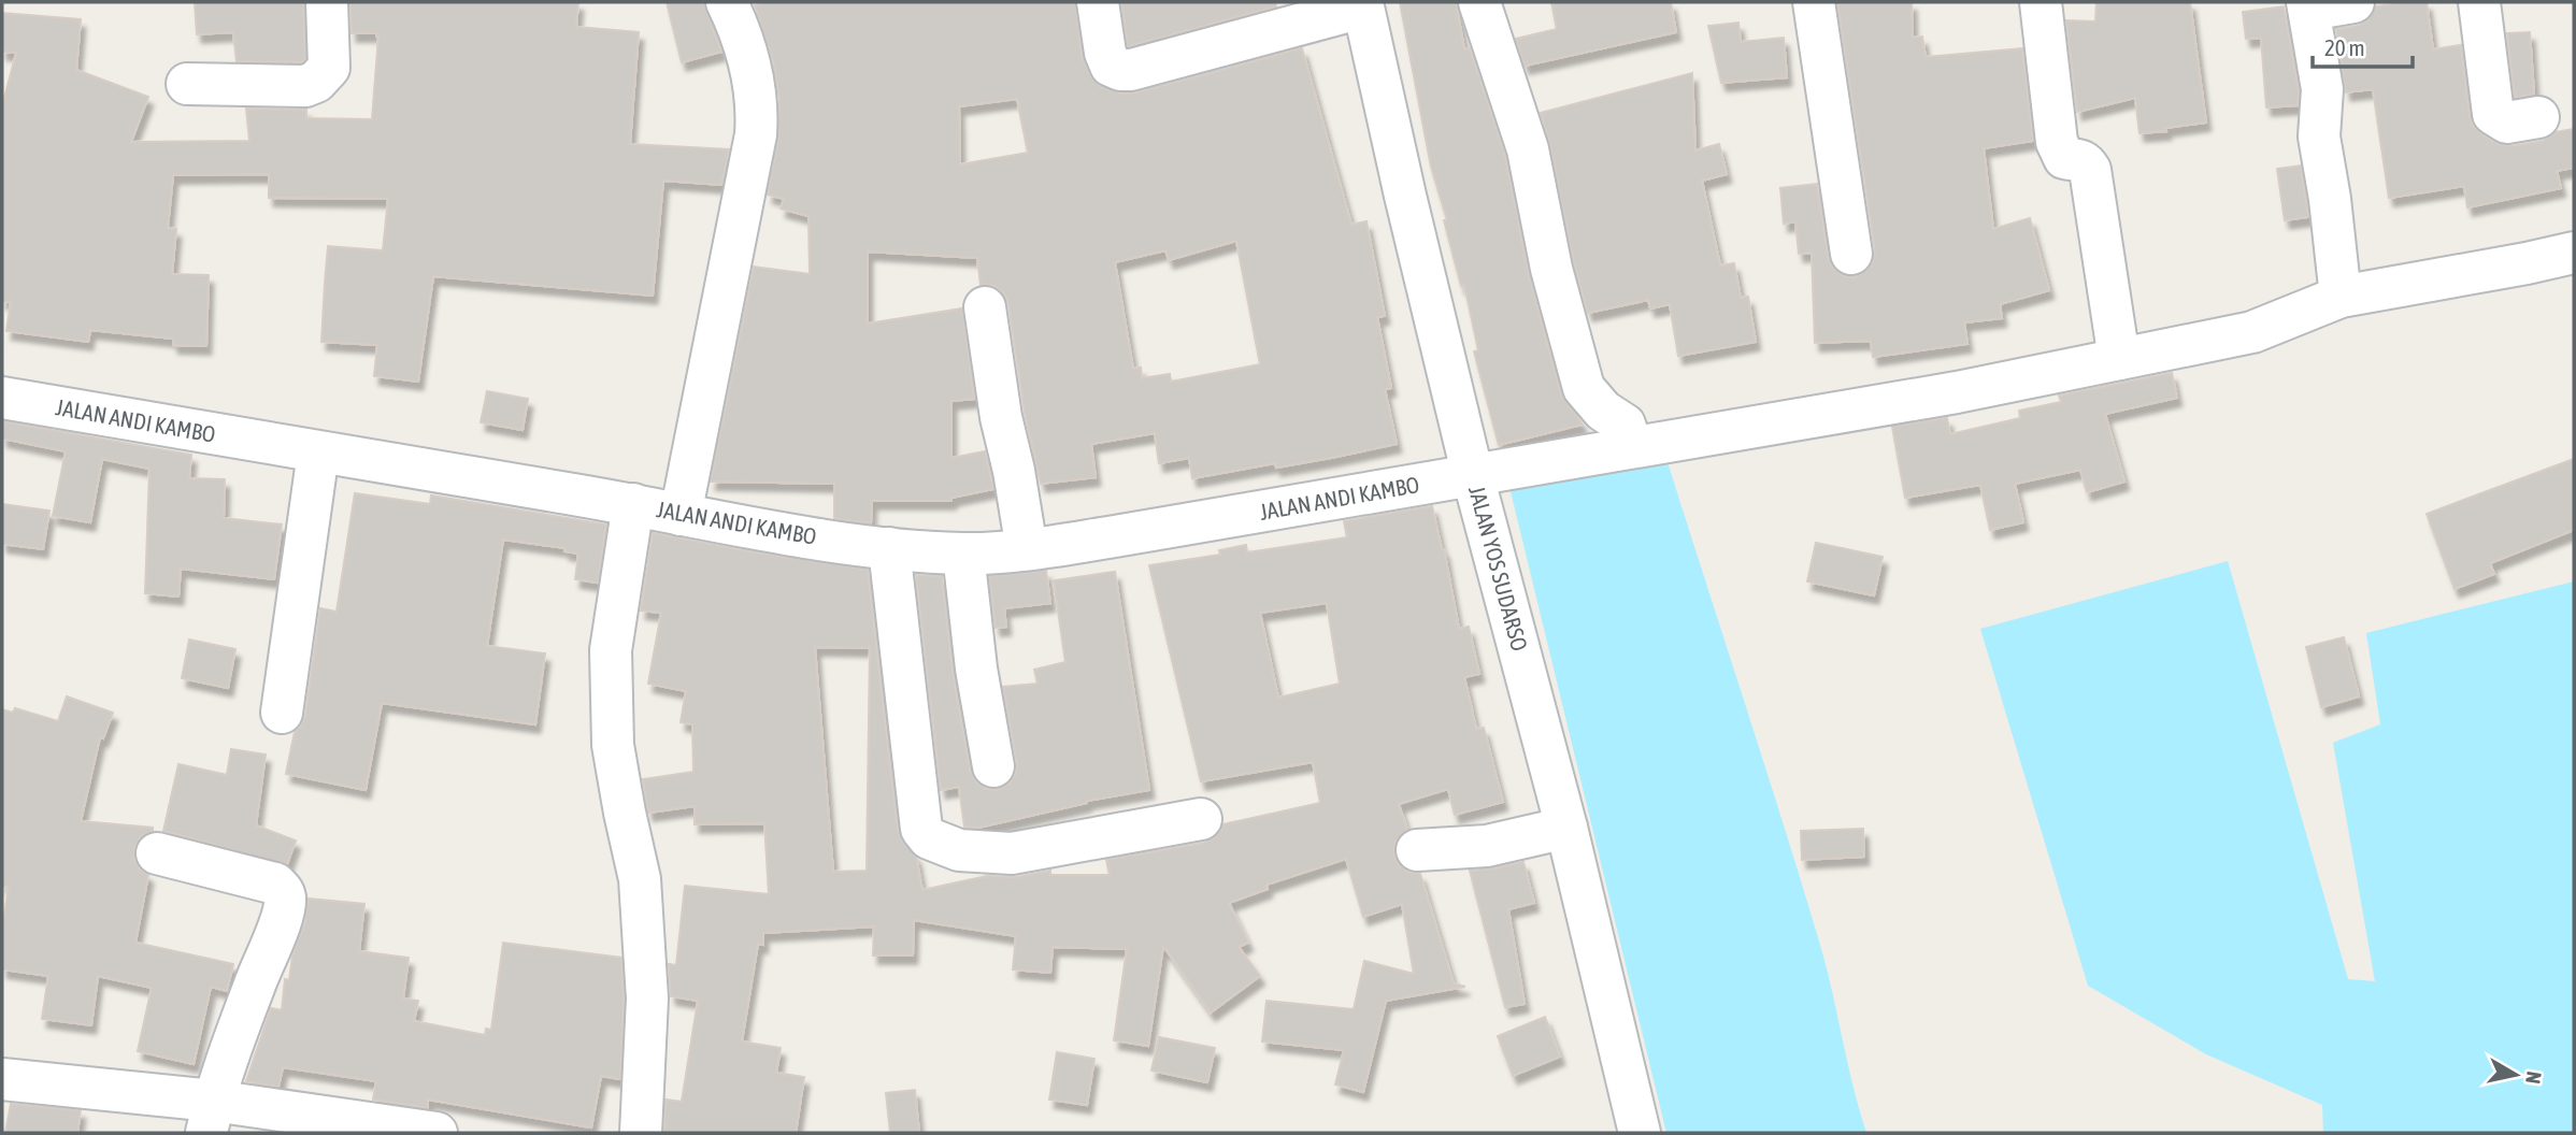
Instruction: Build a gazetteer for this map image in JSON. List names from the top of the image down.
{
  "streets": {
    "street": ["JALAN ANDI KAMBO", "JALAN YOS SUDARSO"]
  },
  "crossings": [
    ["JALAN ANDI KAMBO", "JALAN YOS SUDARSO"]
  ],
  "scale_bar": "20 m",
  "north": "right"
}
